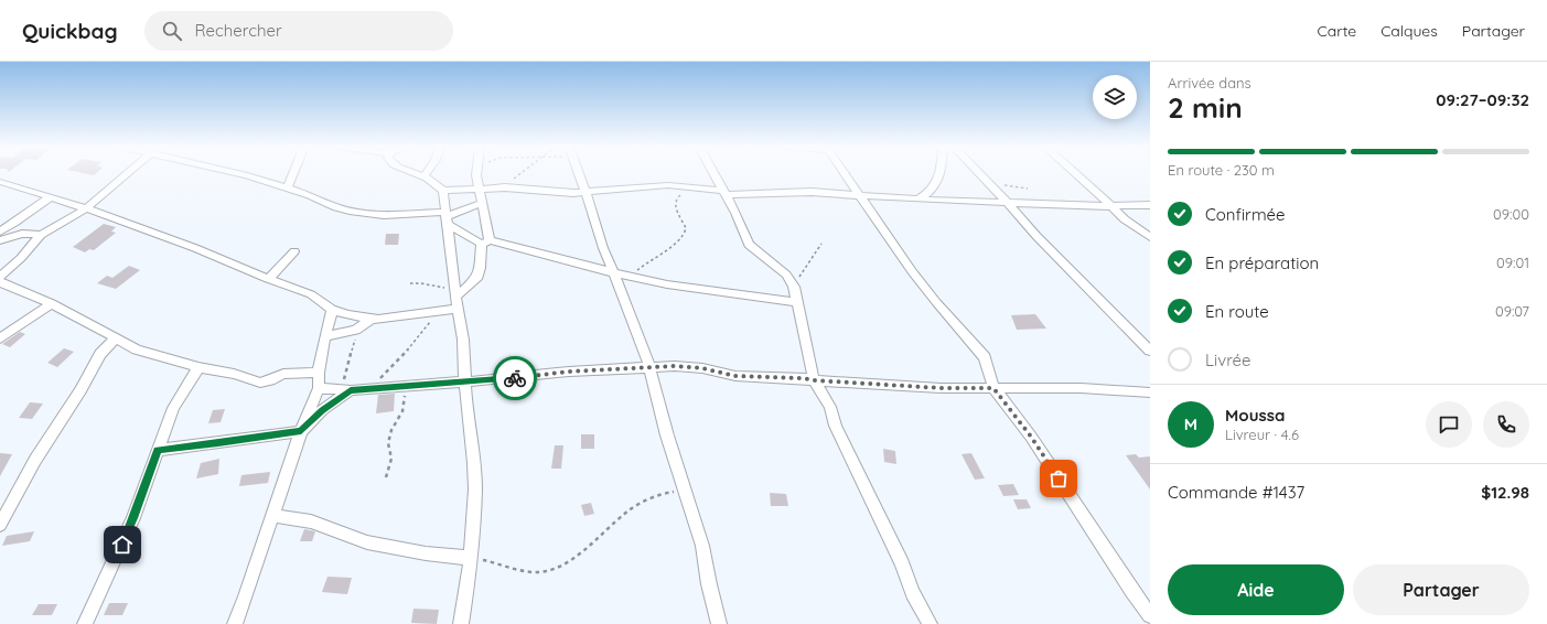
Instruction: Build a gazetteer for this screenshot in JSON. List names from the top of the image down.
{
  "page": {
    "header": "Quickbag",
    "search": "Rechercher",
    "nav": ["Carte", "Calques", "Partager"],
    "heading": ["2 min", "Arrivée dans", "09:27–09:32"],
    "panel": [
      "Moussa",
      "Livreur · 4.6",
      "Commande #1437",
      "$12.98"
    ],
    "bar": "En route · 230 m",
    "list": [
      ["Confirmée", "09:00"],
      ["En préparation", "09:01"],
      ["En route", "09:07"],
      "Livrée"
    ],
    "round": "M",
    "buttons": ["Aide", "Partager"]
  }
}
